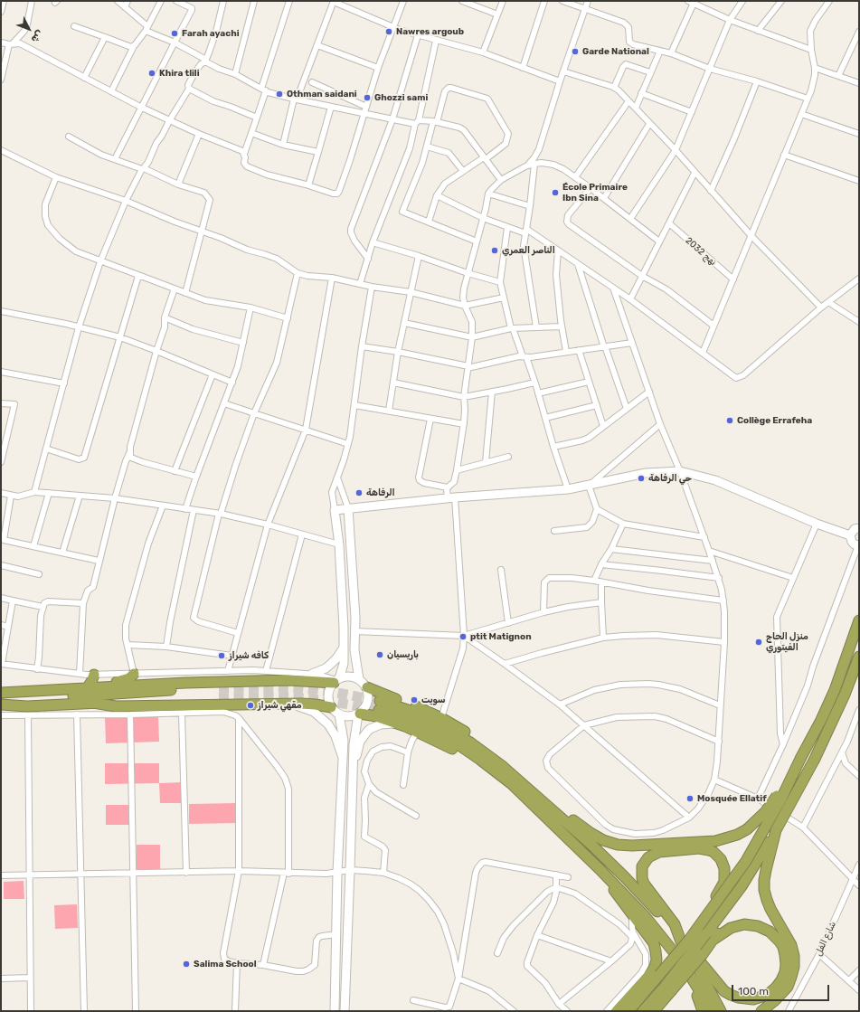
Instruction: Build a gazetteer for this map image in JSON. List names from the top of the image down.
{
  "streets": {
    "street": ["نهج 2032", "شارع الفل"]
  },
  "places": [
    "Nawres argoub",
    "Farah ayachi",
    "Garde National",
    "Khira tlili",
    "Othman saidani",
    "Ghozzi sami",
    "École Primaire Ibn Sina",
    "الناصر العمري",
    "Collège Errafeha",
    "حي الرفاهة",
    "الرفاهة",
    "ptit Matignon",
    "منزل الحاج الفيتوري",
    "باريسيان",
    "کافه شيراز",
    "سويت",
    "مقهي شيراز",
    "Mosquée Ellatif",
    "Salima School"
  ],
  "scale_bar": "100 m",
  "north": "bottom right"
}
